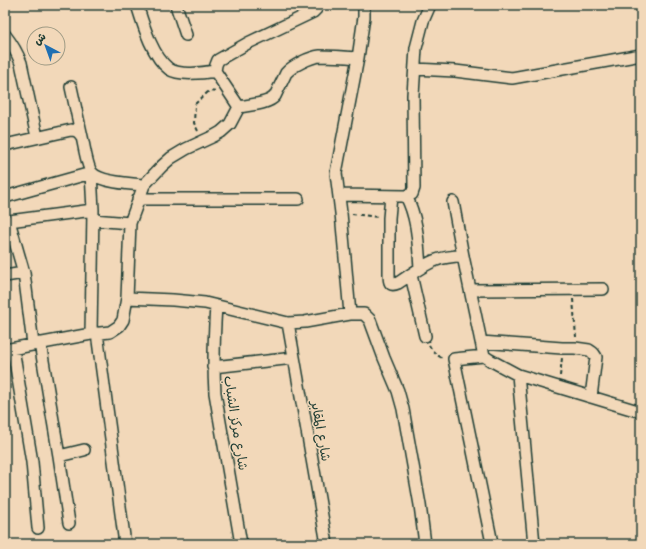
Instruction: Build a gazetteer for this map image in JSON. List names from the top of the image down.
{
  "streets": {
    "street": ["شارع مركز الشباب", "شارع المقابر"]
  },
  "north": "top left"
}
